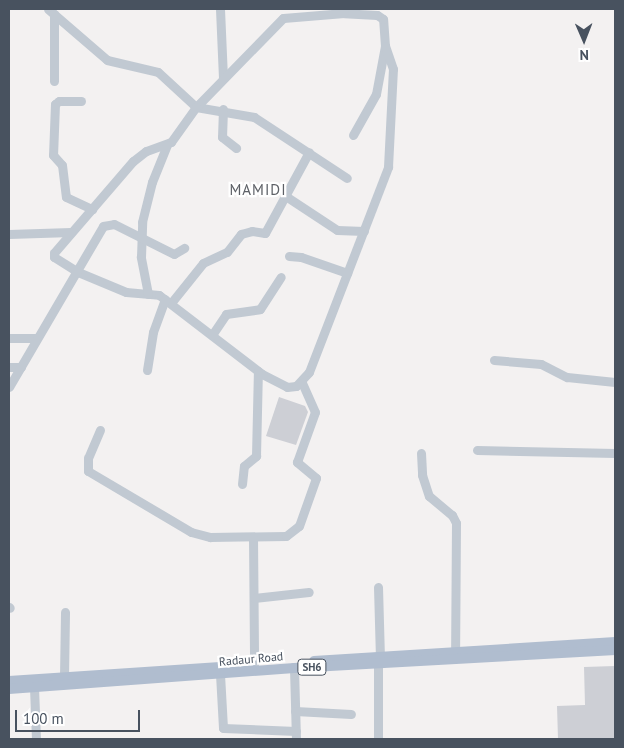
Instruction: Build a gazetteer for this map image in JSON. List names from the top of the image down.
{
  "streets": {
    "main road": ["Radaur Road", "SH6"]
  },
  "districts": ["MAMIDI"],
  "scale_bar": "100 m",
  "north": "bottom"
}
